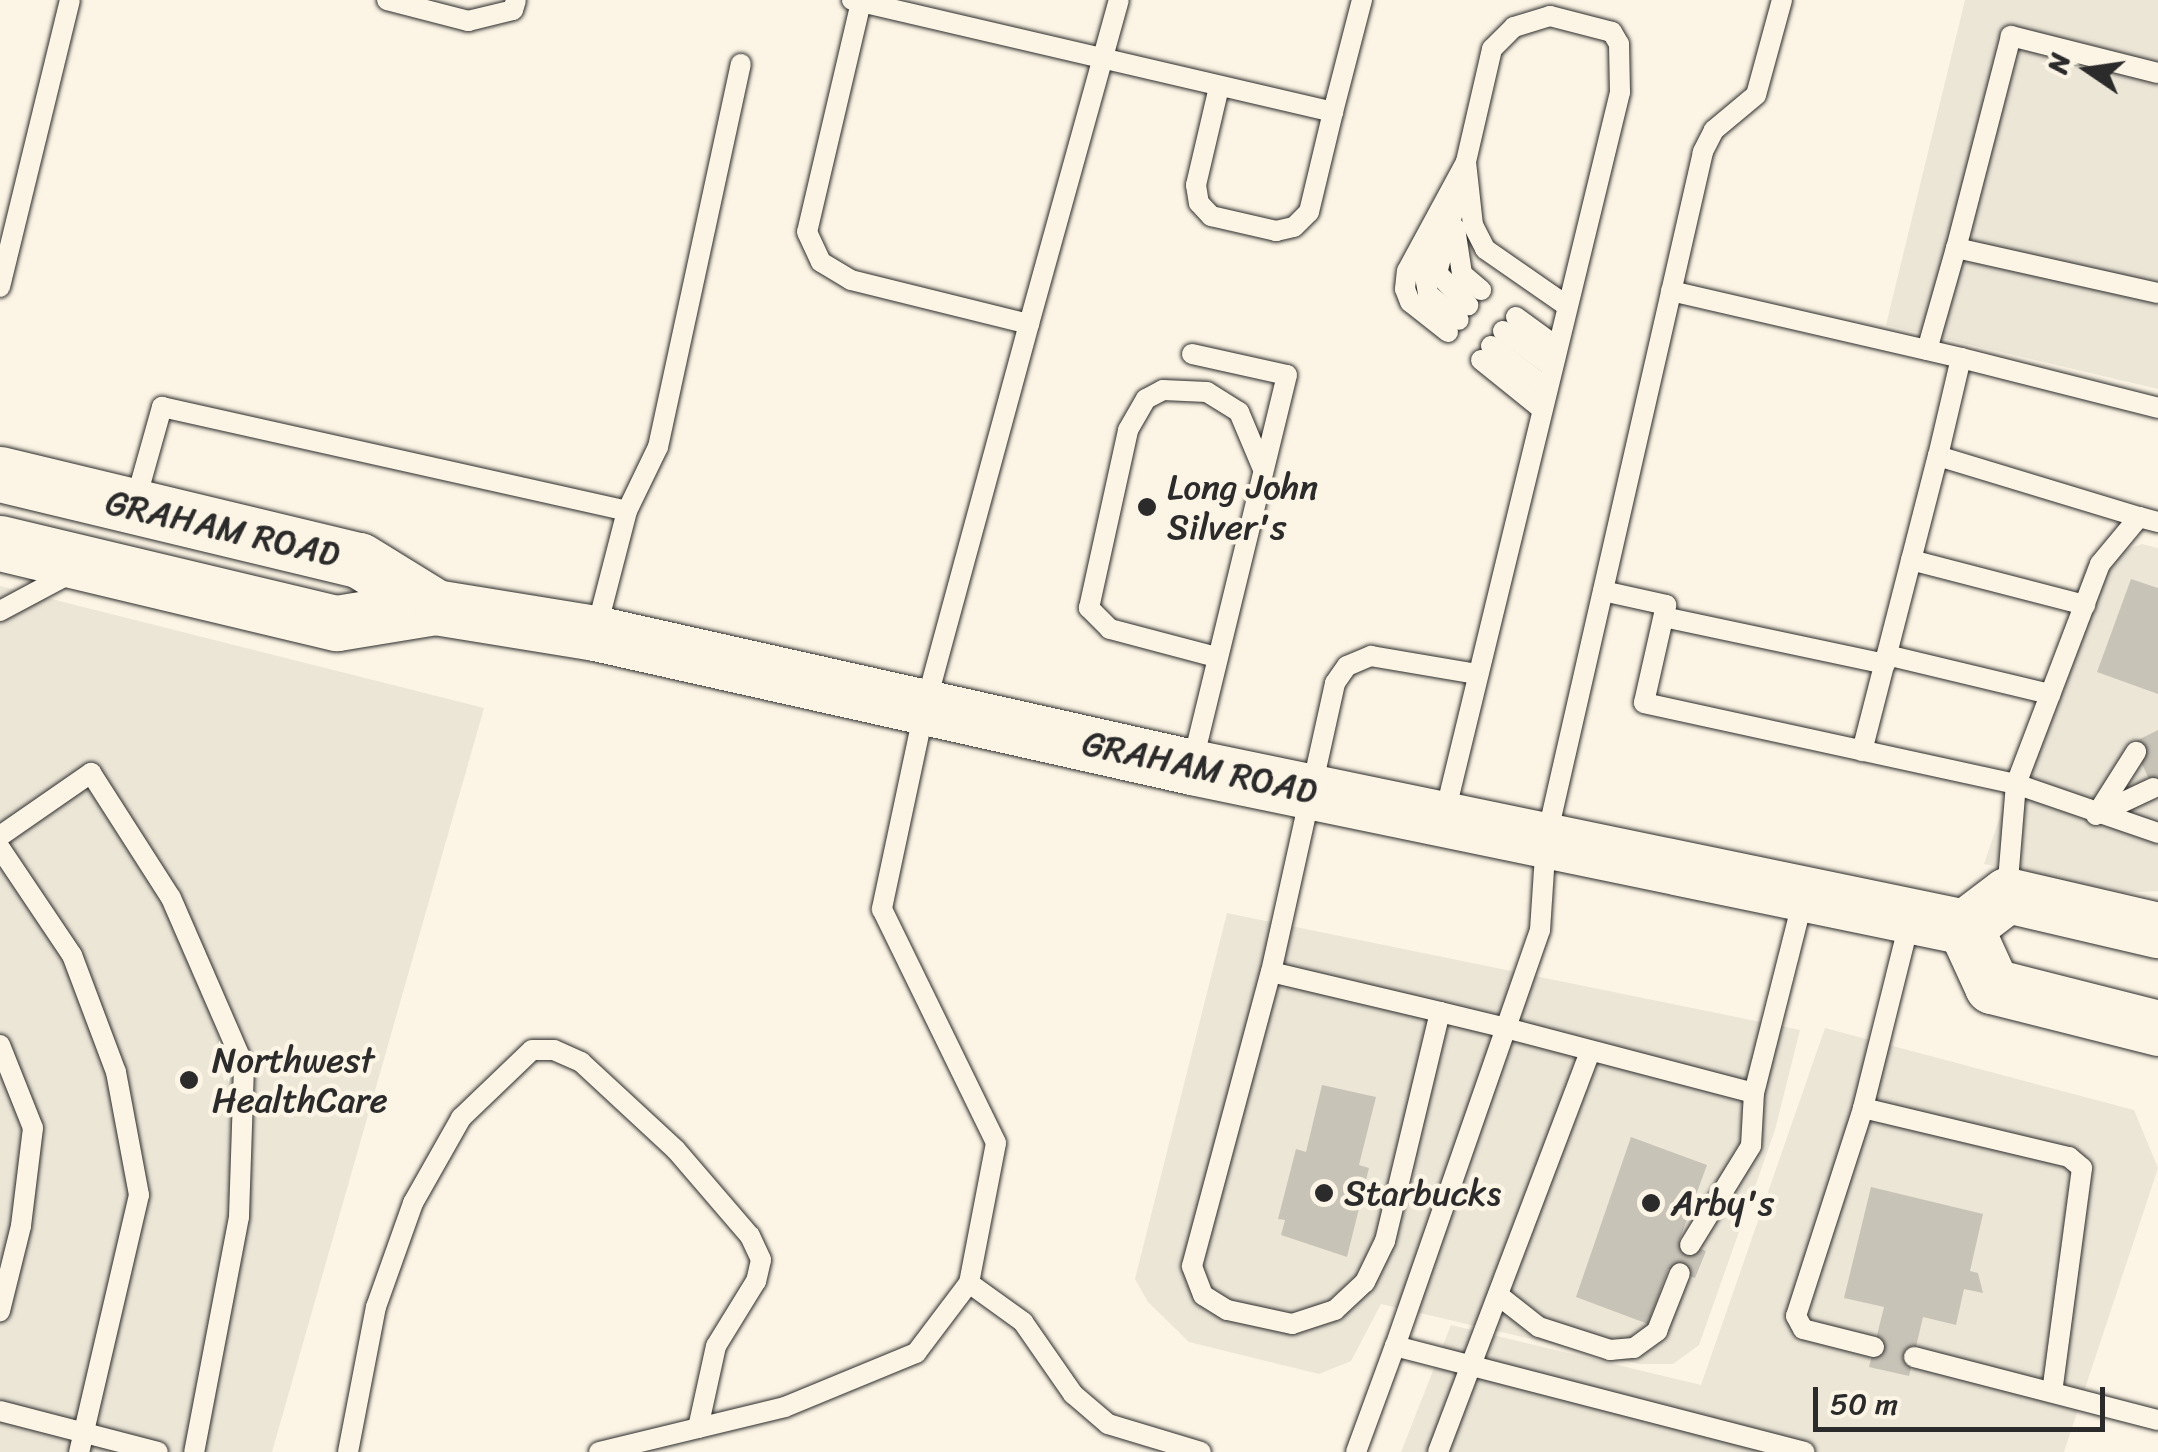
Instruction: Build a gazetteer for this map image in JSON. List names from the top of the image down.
{
  "streets": {
    "main road": ["GRAHAM ROAD"]
  },
  "places": [
    "Long John Silver's",
    "Northwest HealthCare",
    "Starbucks",
    "Arby's"
  ],
  "scale_bar": "50 m",
  "north": "left"
}
